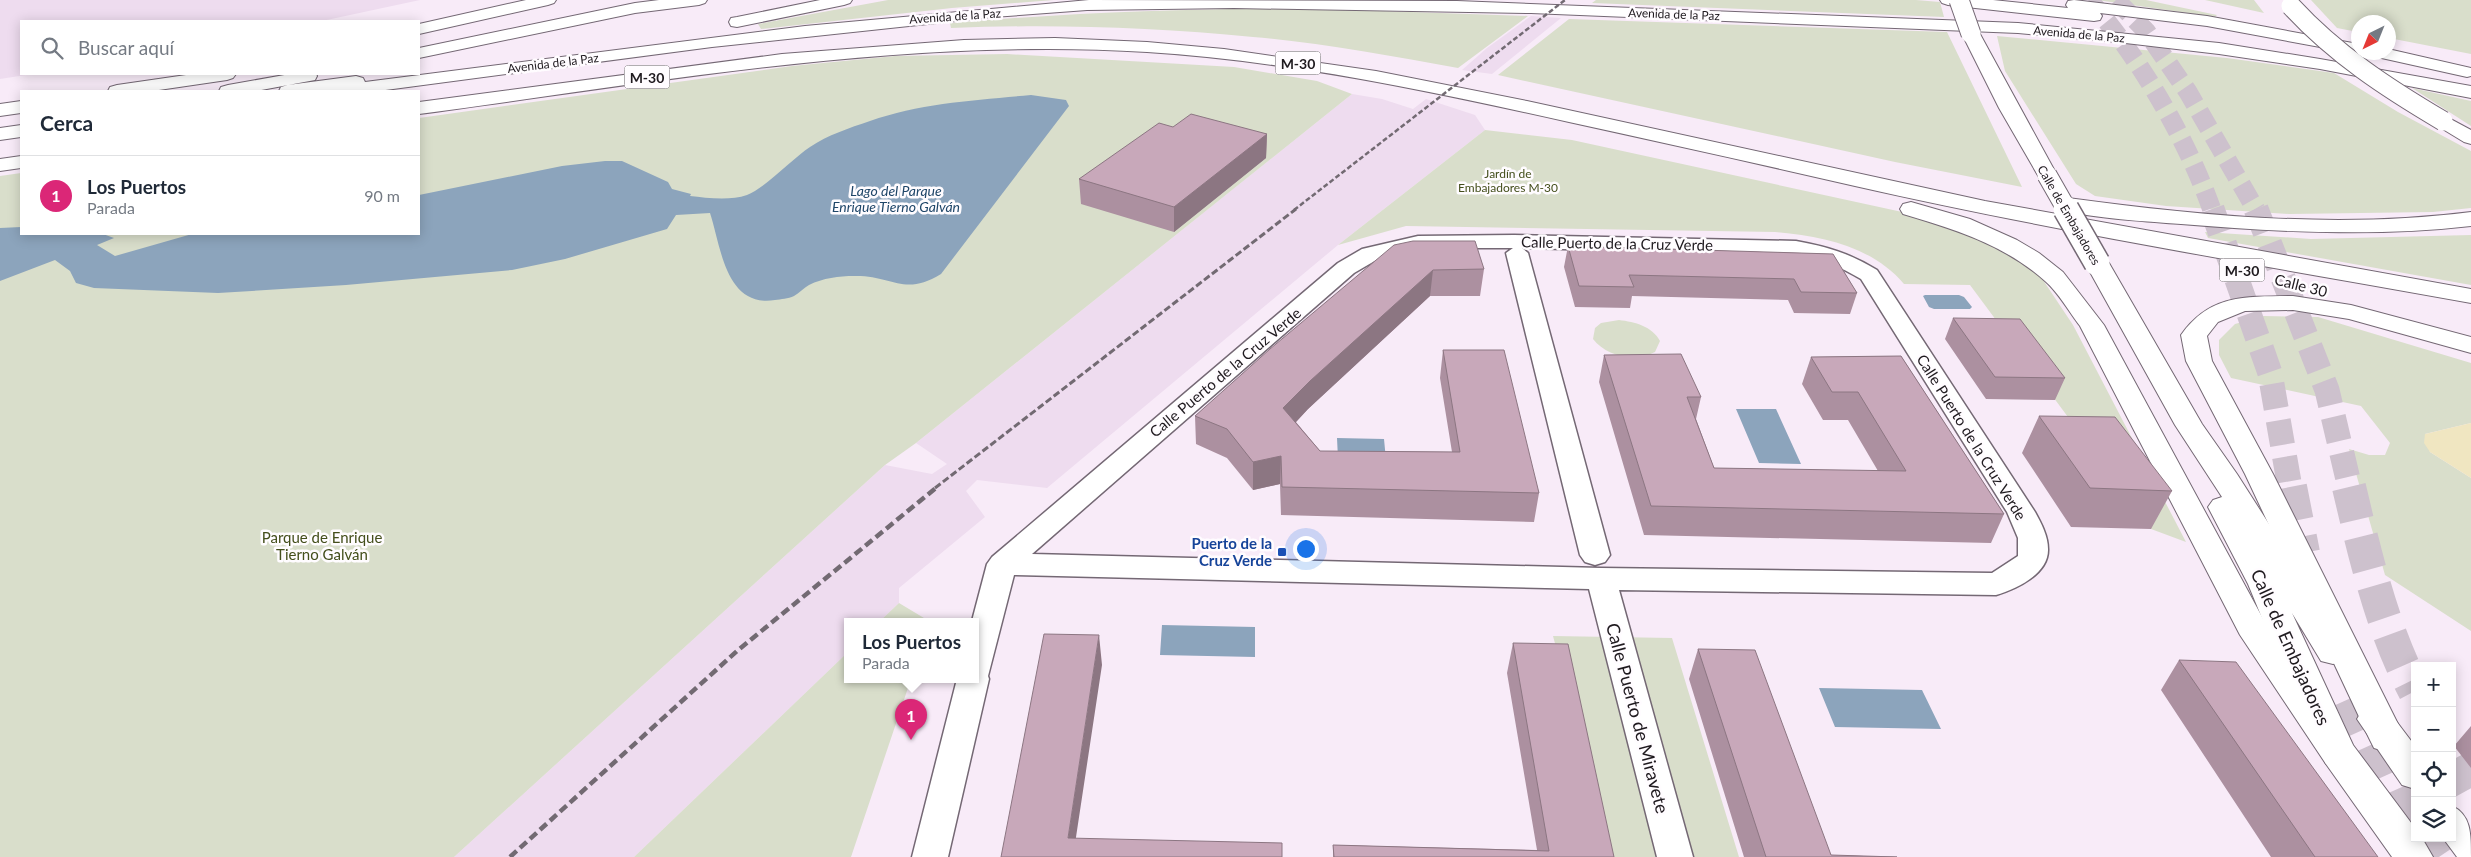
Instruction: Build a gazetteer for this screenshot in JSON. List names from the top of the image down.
{
  "streets": {
    "main road": [
      "Avenida de la Paz",
      "M-30",
      "Calle de Embajadores",
      "Calle 30"
    ],
    "street": ["Calle Puerto de la Cruz Verde", "Calle Puerto de Miravete"]
  },
  "crossings": [
    ["Avenida de la Paz", "Calle 30"],
    ["Calle Puerto de la Cruz Verde", "Calle Puerto de Miravete"]
  ],
  "water": ["Lago del Parque Enrique Tierno Galván"],
  "parks": ["Jardín de Embajadores M-30", "Parque de Enrique Tierno Galván"],
  "places": {
    "transit": ["Puerto de la Cruz Verde"]
  },
  "north": "bottom left",
  "page": {
    "search": "Buscar aquí",
    "heading": "Cerca",
    "list": [
      {
        "mark": "1",
        "name": "Los Puertos",
        "note": "Parada",
        "value": "90 m"
      }
    ],
    "popup": ["Los Puertos", "Parada"],
    "map_buttons": ["+", "−"],
    "pins": "1"
  }
}
